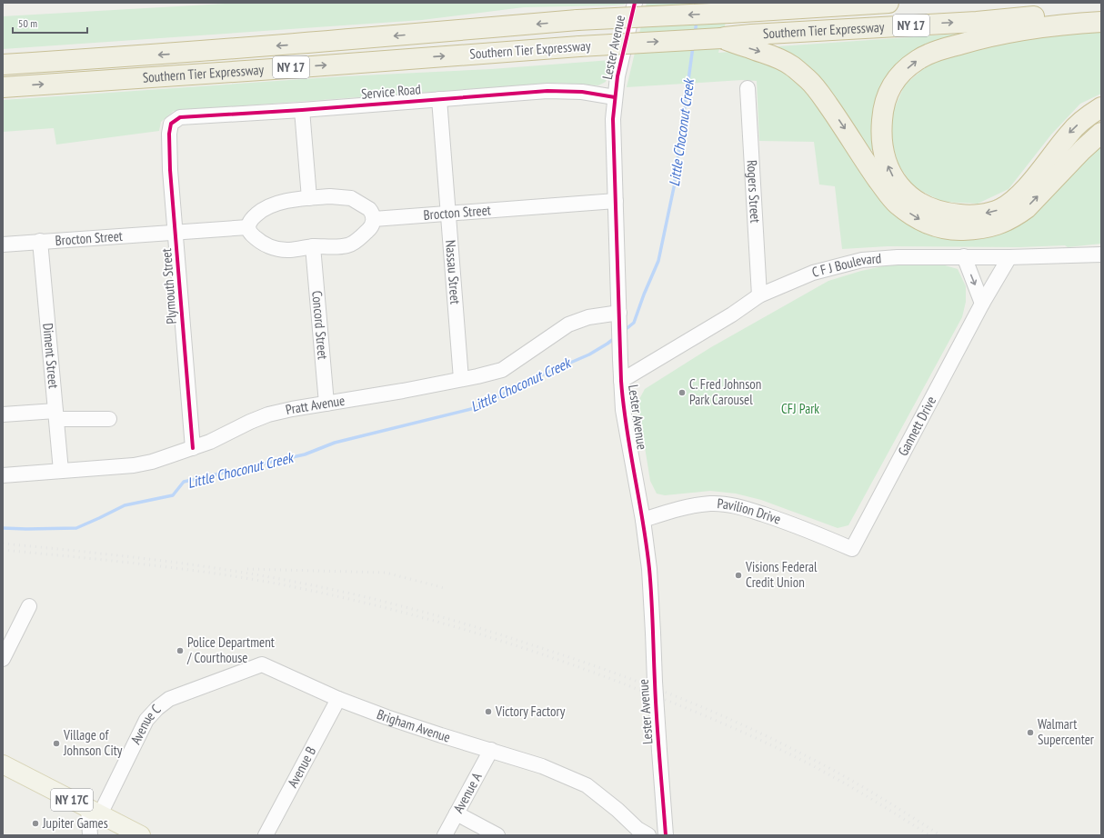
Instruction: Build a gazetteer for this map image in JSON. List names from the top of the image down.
{
  "streets": {
    "highway": ["NY 17", "Southern Tier Expressway"],
    "main road": ["NY 17C"],
    "street": [
      "Lester Avenue",
      "Service Road",
      "Rogers Street",
      "Brocton Street",
      "C F J Boulevard",
      "Nassau Street",
      "Plymouth Street",
      "Concord Street",
      "Diment Street",
      "Pratt Avenue",
      "Gannett Drive",
      "Pavilion Drive",
      "Avenue C",
      "Brigham Avenue",
      "Avenue B",
      "Avenue A"
    ]
  },
  "crossings": [
    ["Lester Avenue", "Service Road"],
    ["Lester Avenue", "Brocton Street"],
    ["Lester Avenue", "C F J Boulevard"],
    ["Lester Avenue", "Pratt Avenue"],
    ["Lester Avenue", "Pavilion Drive"],
    ["Service Road", "Nassau Street"],
    ["Service Road", "Plymouth Street"],
    ["Rogers Street", "C F J Boulevard"],
    ["Brocton Street", "Nassau Street"],
    ["Brocton Street", "Plymouth Street"],
    ["Brocton Street", "Diment Street"],
    ["C F J Boulevard", "Gannett Drive"],
    ["Nassau Street", "Pratt Avenue"],
    ["Plymouth Street", "Pratt Avenue"],
    ["Concord Street", "Pratt Avenue"],
    ["Diment Street", "Pratt Avenue"],
    ["Gannett Drive", "Pavilion Drive"],
    ["Avenue C", "Brigham Avenue"],
    ["Avenue C", "NY 17C"],
    ["Brigham Avenue", "Avenue B"],
    ["Brigham Avenue", "Avenue A"]
  ],
  "water": ["Little Choconut Creek"],
  "parks": ["CFJ Park"],
  "places": [
    "C. Fred Johnson Park Carousel",
    "Visions Federal Credit Union",
    "Police Department / Courthouse",
    "Victory Factory",
    "Walmart Supercenter",
    "Village of Johnson City",
    "Jupiter Games"
  ],
  "scale_bar": "50 m"
}
